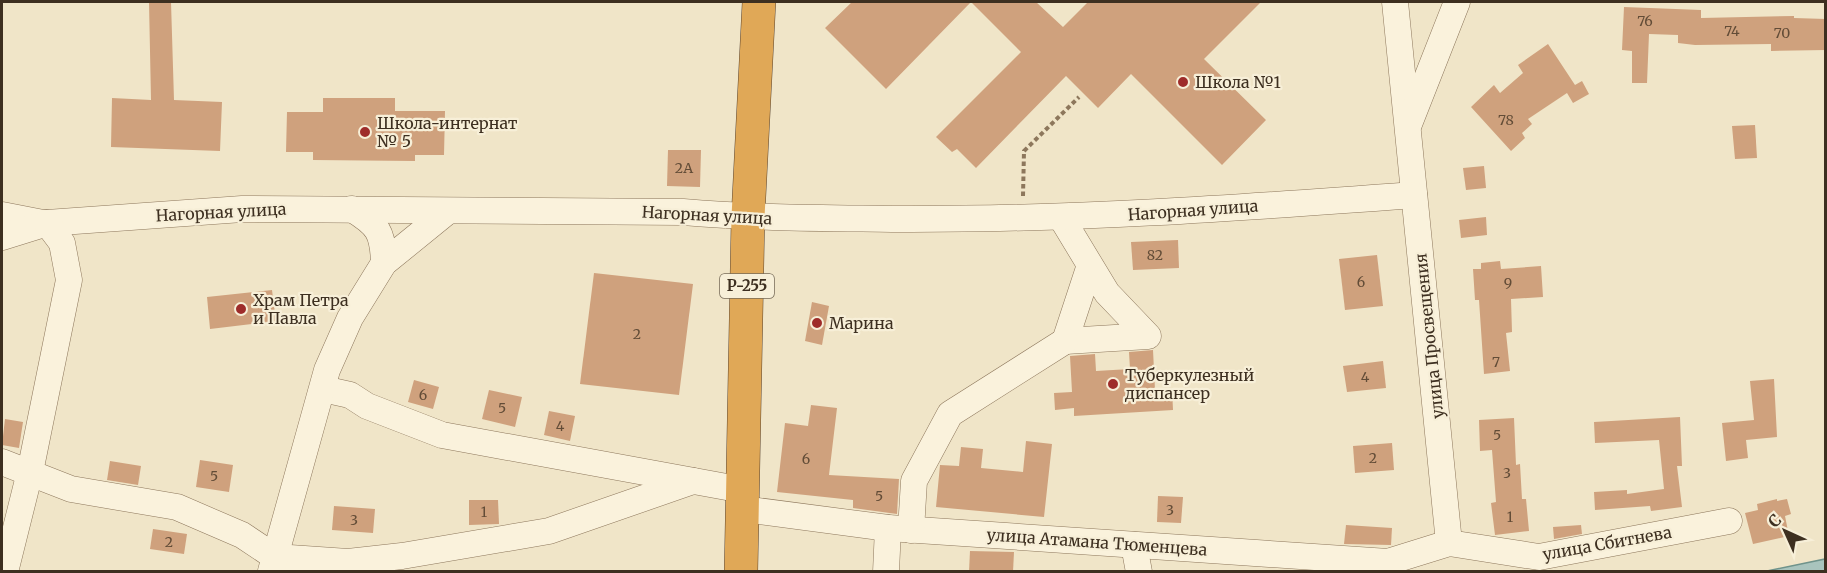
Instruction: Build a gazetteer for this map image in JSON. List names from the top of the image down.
{
  "streets": {
    "highway": ["Р-255"],
    "street": [
      "Нагорная улица",
      "улица Просвещения",
      "улица Атамана Тюменцева",
      "улица Сбитнева"
    ]
  },
  "crossings": [
    ["Нагорная улица", "Р-255"],
    ["Нагорная улица", "улица Просвещения"],
    ["Р-255", "улица Атамана Тюменцева"],
    ["улица Просвещения", "улица Атамана Тюменцева"],
    ["улица Просвещения", "улица Сбитнева"],
    ["улица Атамана Тюменцева", "улица Сбитнева"]
  ],
  "places": [
    "Школа №1",
    "Школа-интернат № 5",
    "Храм Петра и Павла",
    "Марина",
    "Туберкулезный диспансер"
  ],
  "house_numbers": [
    "76",
    "74",
    "70",
    "78",
    "2А",
    "82",
    "6",
    "9",
    "2",
    "7",
    "4",
    "6",
    "5",
    "4",
    "5",
    "2",
    "6",
    "3",
    "5",
    "5",
    "3",
    "1",
    "1",
    "3",
    "2"
  ],
  "north": "top left"
}
